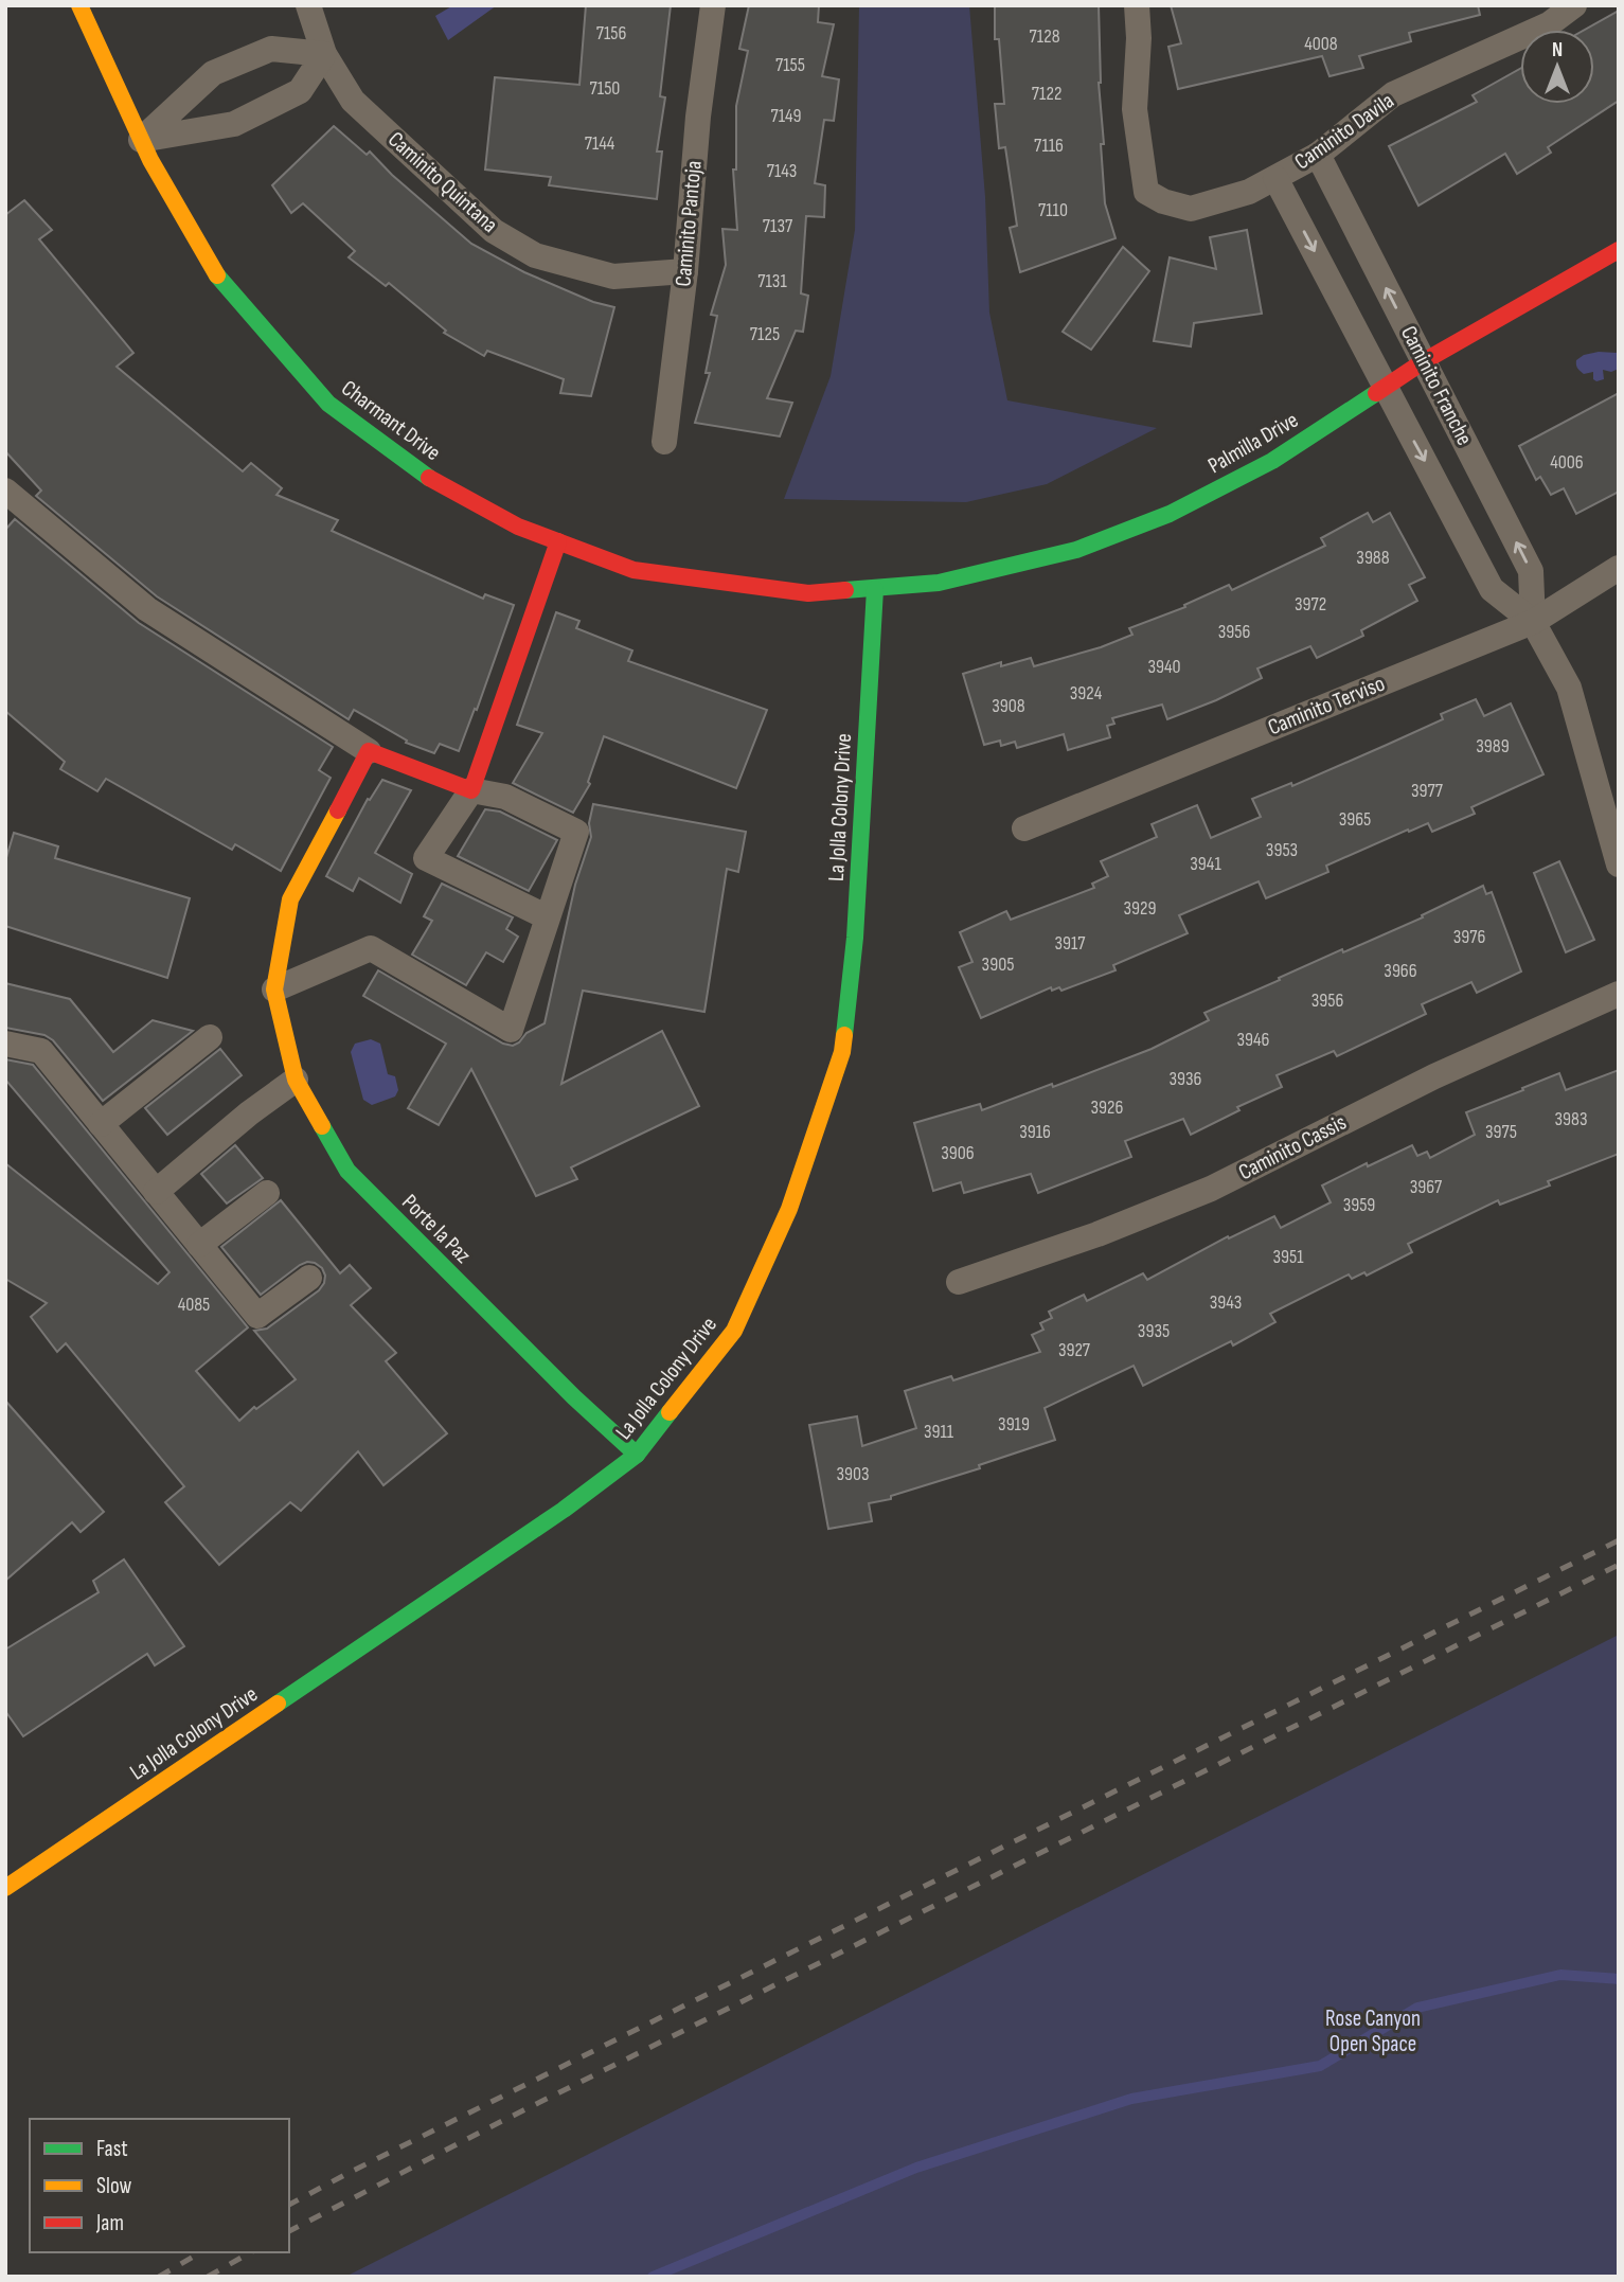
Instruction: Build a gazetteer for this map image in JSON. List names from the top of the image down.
{
  "streets": {
    "street": [
      "Caminito Davila",
      "Caminito Quintana",
      "Caminito Pantoja",
      "Caminito Franche",
      "Charmant Drive",
      "Palmilla Drive",
      "Caminito Terviso",
      "La Jolla Colony Drive",
      "Caminito Cassis",
      "Porte la Paz"
    ]
  },
  "crossings": [
    ["Caminito Davila", "Caminito Franche"],
    ["Caminito Quintana", "Caminito Pantoja"],
    ["Caminito Franche", "Palmilla Drive"],
    ["Caminito Franche", "Caminito Terviso"],
    ["Charmant Drive", "Palmilla Drive"],
    ["Charmant Drive", "La Jolla Colony Drive"],
    ["Palmilla Drive", "La Jolla Colony Drive"],
    ["La Jolla Colony Drive", "Porte la Paz"]
  ],
  "parks": ["Rose Canyon Open Space"],
  "house_numbers": [
    "7156",
    "7128",
    "4008",
    "7155",
    "7150",
    "7122",
    "7149",
    "7144",
    "7116",
    "7143",
    "7110",
    "7137",
    "7131",
    "7125",
    "4006",
    "3988",
    "3972",
    "3956",
    "3940",
    "3924",
    "3908",
    "3989",
    "3977",
    "3965",
    "3953",
    "3941",
    "3929",
    "3976",
    "3917",
    "3905",
    "3966",
    "3956",
    "3946",
    "3936",
    "3926",
    "3983",
    "3916",
    "3975",
    "3906",
    "3967",
    "3959",
    "3951",
    "3943",
    "4085",
    "3935",
    "3927",
    "3919",
    "3911",
    "3903"
  ],
  "legend": ["Fast", "Slow", "Jam"],
  "north": "top"
}
